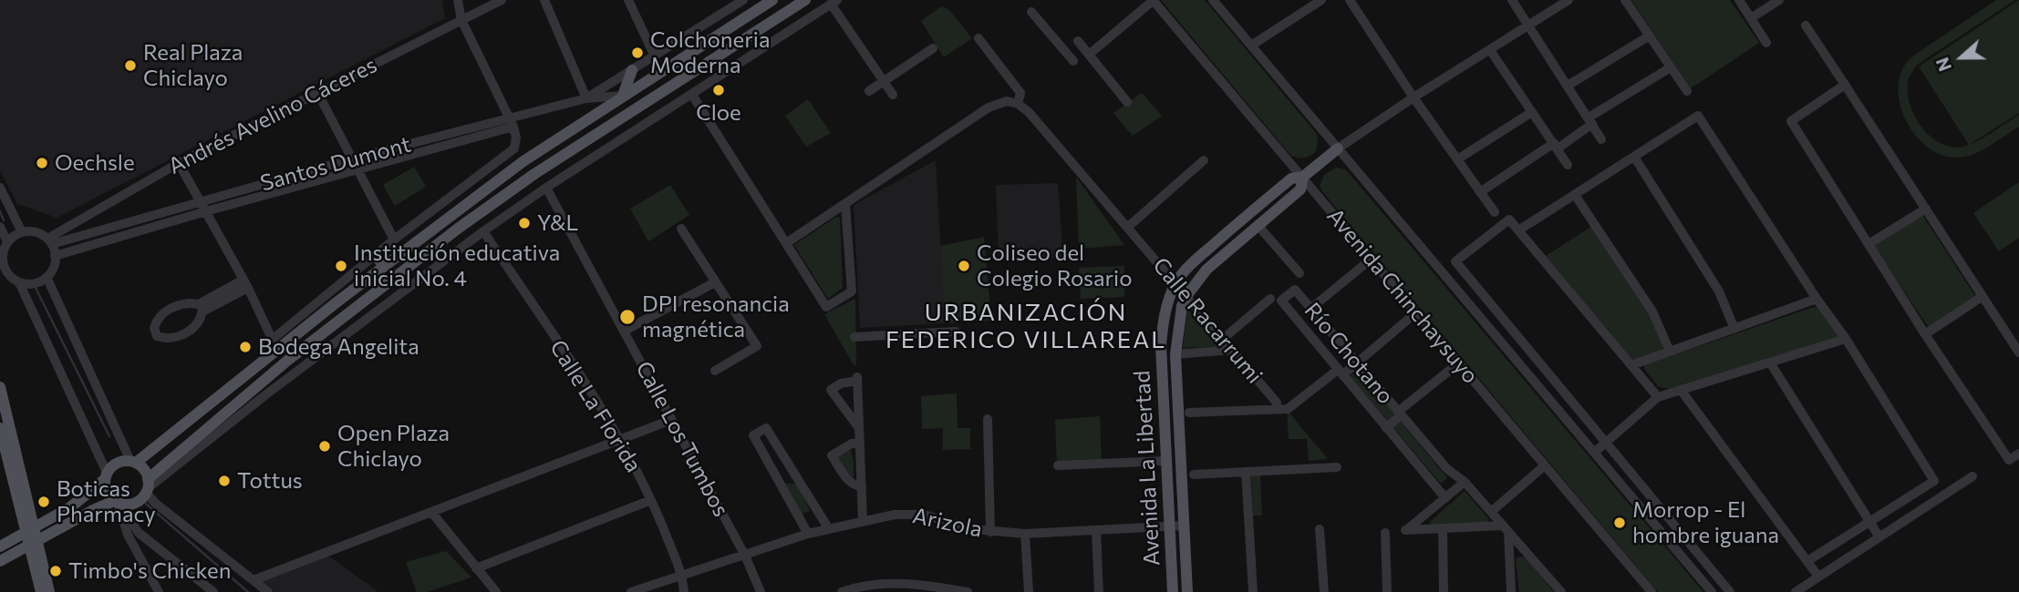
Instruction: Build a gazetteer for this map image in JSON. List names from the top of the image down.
{
  "streets": {
    "main road": ["Avenida La Libertad"],
    "street": [
      "Andrés Avelino Cáceres",
      "Santos Dumont",
      "Avenida Chinchaysuyo",
      "Calle Racarrumi",
      "Río Chotano",
      "Calle La Florida",
      "Calle Los Tumbos",
      "Arizola"
    ]
  },
  "crossings": [
    ["Andrés Avelino Cáceres", "Santos Dumont"],
    ["Avenida Chinchaysuyo", "Avenida La Libertad"],
    ["Calle Racarrumi", "Avenida La Libertad"],
    ["Calle La Florida", "Arizola"],
    ["Calle Los Tumbos", "Arizola"],
    ["Avenida La Libertad", "Arizola"]
  ],
  "districts": ["URBANIZACIÓN FEDERICO VILLAREAL"],
  "places": [
    "Colchoneria Moderna",
    "Real Plaza Chiclayo",
    "Cloe",
    "Oechsle",
    "Y&L",
    "Institución educativa inicial No. 4",
    "Coliseo del Colegio Rosario",
    "DPI resonancia magnética",
    "Bodega Angelita",
    "Open Plaza Chiclayo",
    "Tottus",
    "Boticas Pharmacy",
    "Morrop - El hombre iguana",
    "Timbo's Chicken"
  ],
  "north": "left"
}
